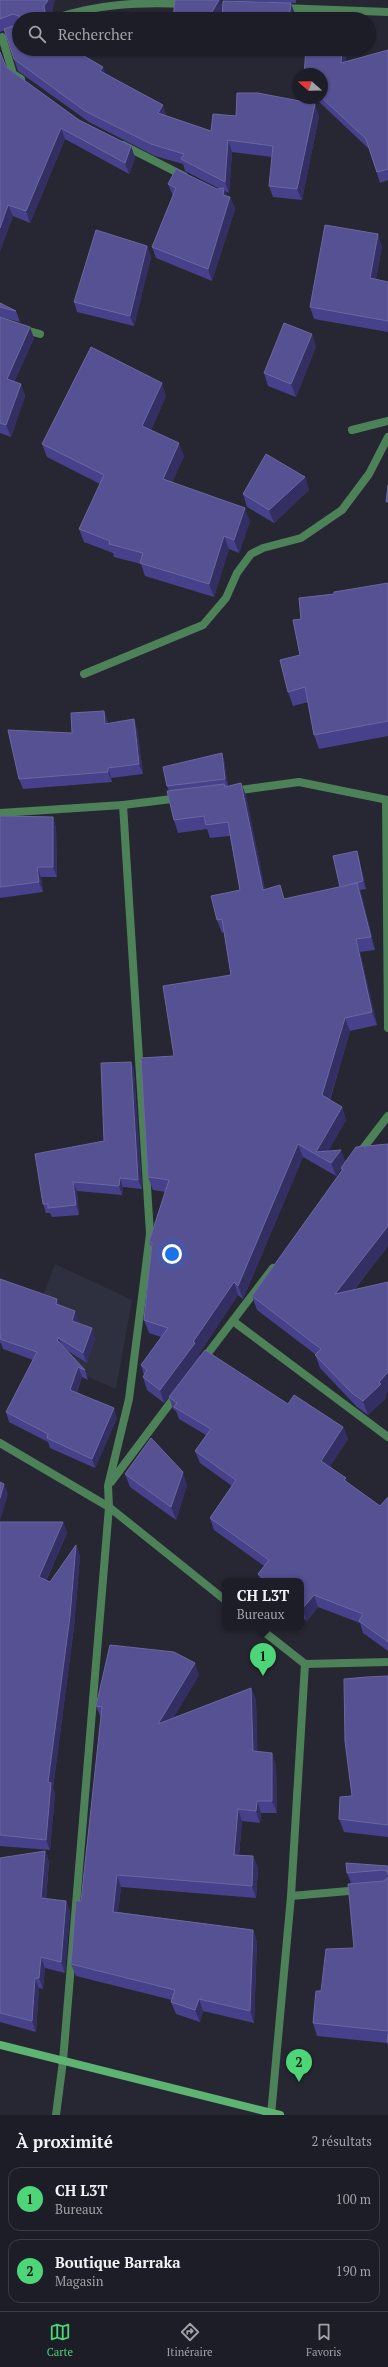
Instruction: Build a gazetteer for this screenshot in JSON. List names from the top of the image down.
{
  "north": "left",
  "page": {
    "search": "Rechercher",
    "popup": ["CH L3T", "Bureaux"],
    "pins": ["1", "2"],
    "heading": ["À proximité", "2 résultats"],
    "list": [
      {
        "mark": "1",
        "name": "CH L3T",
        "note": "Bureaux",
        "value": "100 m"
      },
      {
        "mark": "2",
        "name": "Boutique Barraka",
        "note": "Magasin",
        "value": "190 m"
      }
    ],
    "nav": ["Carte", "Itinéraire", "Favoris"]
  }
}
